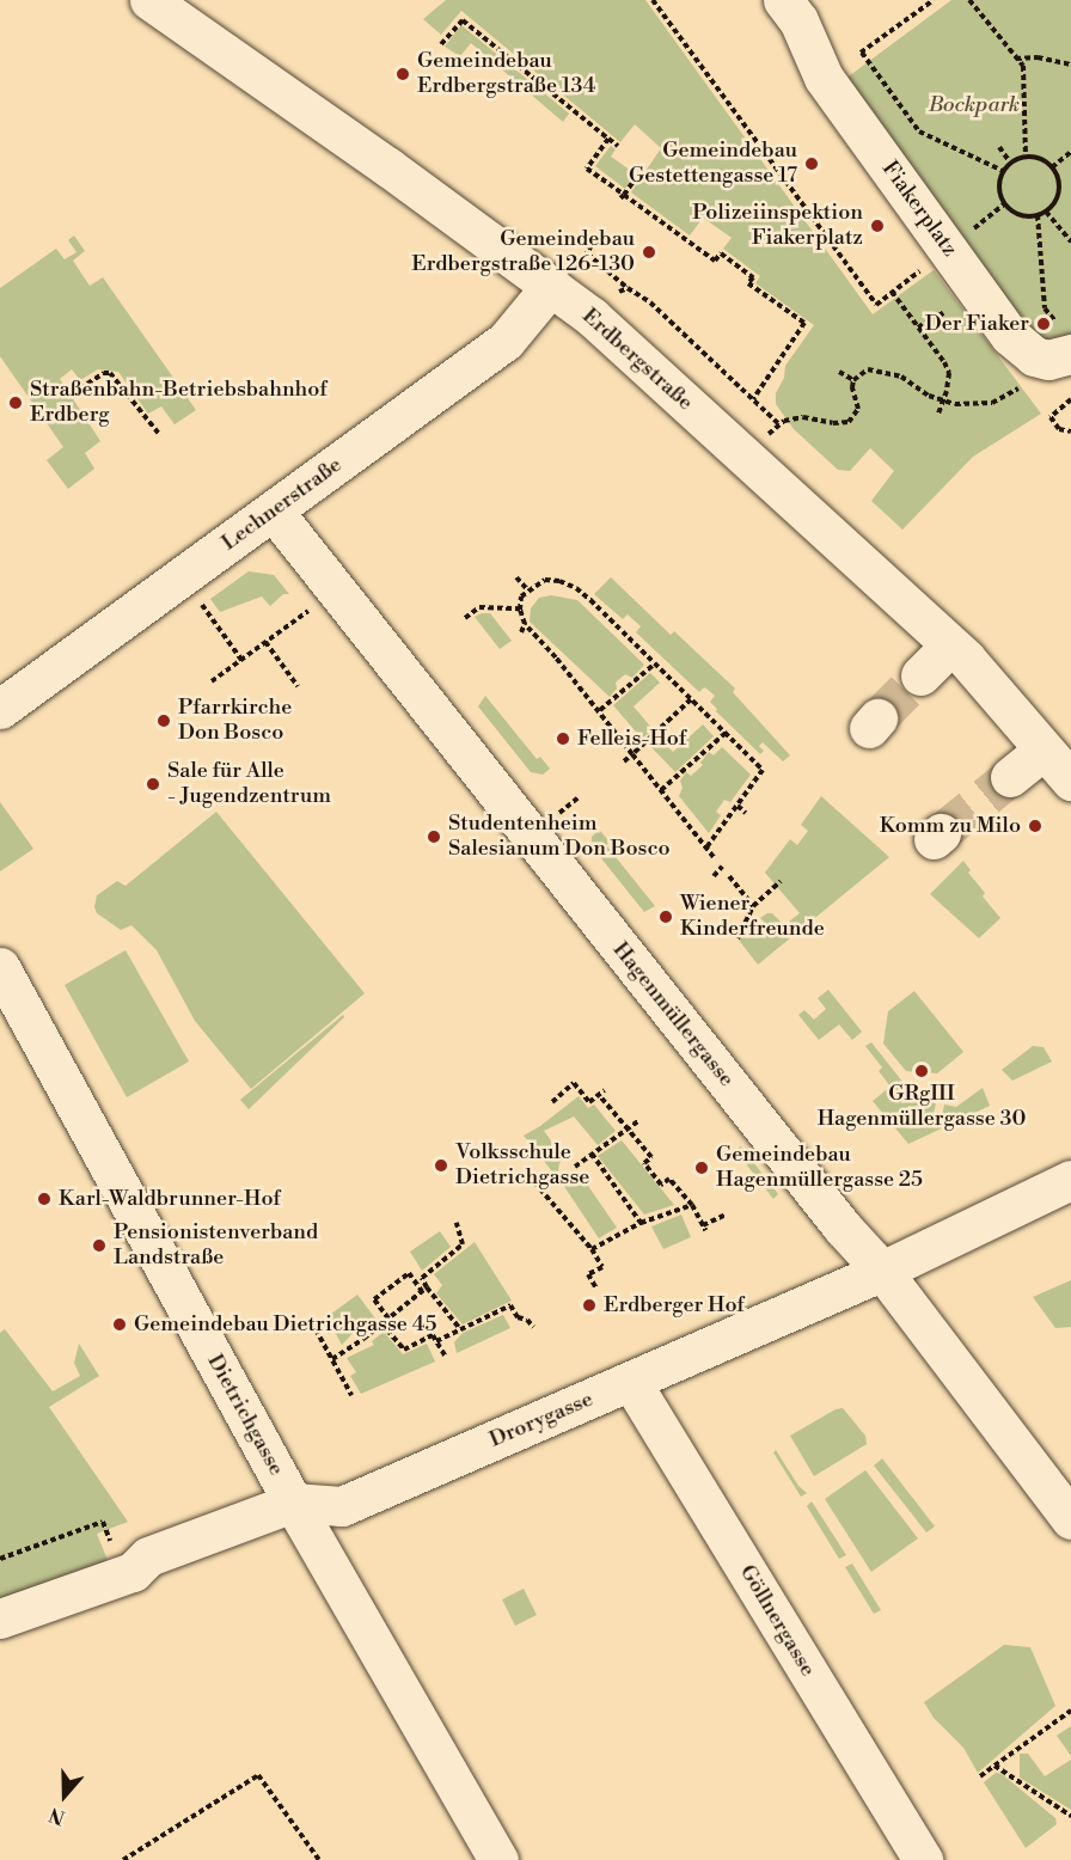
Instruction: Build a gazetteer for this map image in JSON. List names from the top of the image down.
{
  "streets": {
    "street": [
      "Fiakerplatz",
      "Erdbergstraße",
      "Lechnerstraße",
      "Hagenmüllergasse",
      "Dietrichgasse",
      "Drorygasse",
      "Göllnergasse"
    ]
  },
  "crossings": [
    ["Erdbergstraße", "Lechnerstraße"],
    ["Lechnerstraße", "Hagenmüllergasse"],
    ["Hagenmüllergasse", "Drorygasse"],
    ["Dietrichgasse", "Drorygasse"],
    ["Drorygasse", "Göllnergasse"]
  ],
  "parks": ["Bockpark"],
  "places": [
    "Gemeindebau Erdbergstraße 134",
    "Gemeindebau Gestettengasse 17",
    "Polizeiinspektion Fiakerplatz",
    "Gemeindebau Erdbergstraße 126-130",
    "Der Fiaker",
    "Straßenbahn-Betriebsbahnhof Erdberg",
    "Pfarrkirche Don Bosco",
    "Felleis-Hof",
    "Sale für Alle - Jugendzentrum",
    "Komm zu Milo",
    "Studentenheim Salesianum Don Bosco",
    "Wiener Kinderfreunde",
    "GRgIII Hagenmüllergasse 30",
    "Volksschule Dietrichgasse",
    "Gemeindebau Hagenmüllergasse 25",
    "Karl-Waldbrunner-Hof",
    "Pensionistenverband Landstraße",
    "Erdberger Hof",
    "Gemeindebau Dietrichgasse 45"
  ],
  "north": "bottom"
}
